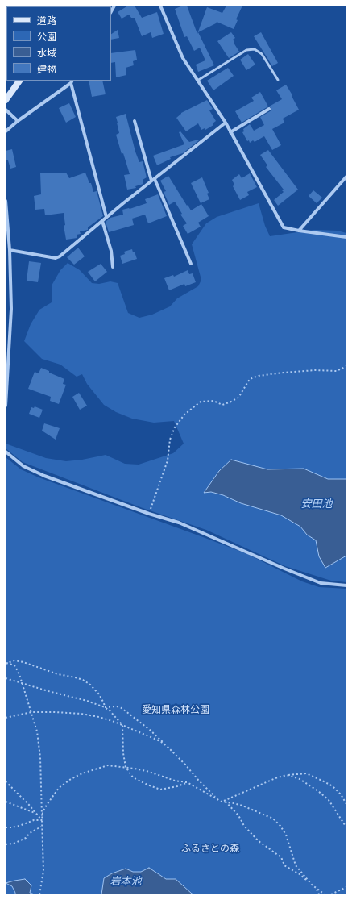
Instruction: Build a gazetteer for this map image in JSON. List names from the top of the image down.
{
  "water": ["安田池", "岩本池"],
  "parks": ["愛知県森林公園", "ふるさとの森"],
  "legend": [
    "道路",
    "公園",
    "水域",
    "建物"
  ]
}
